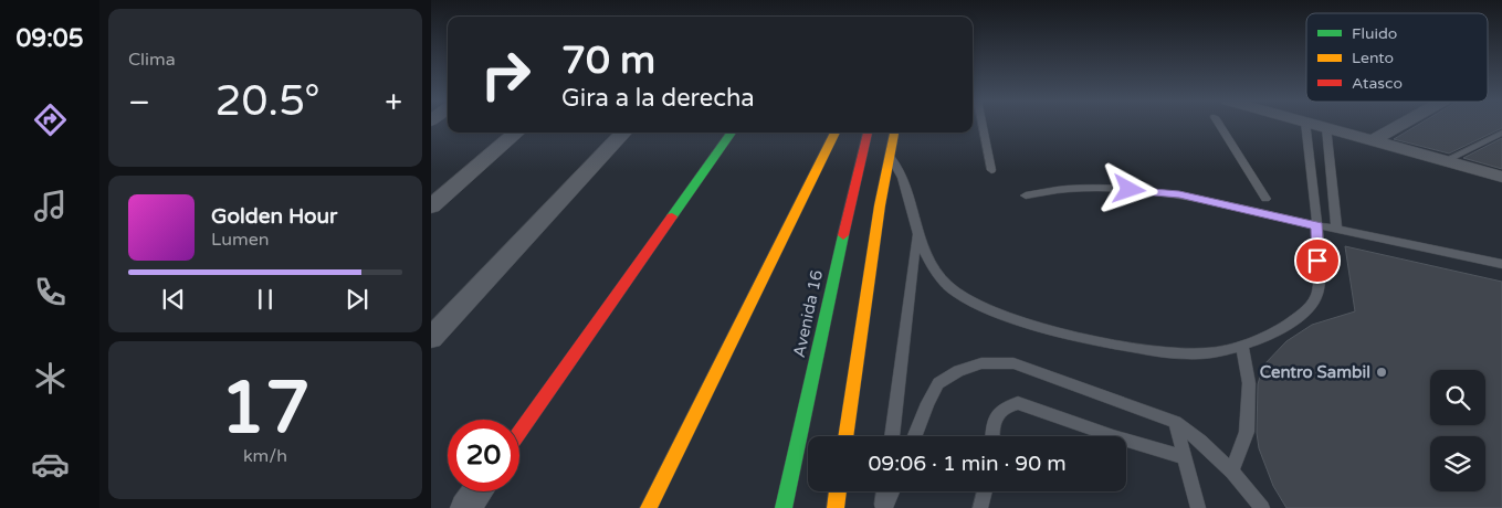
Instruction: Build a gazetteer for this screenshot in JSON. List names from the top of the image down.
{
  "streets": {
    "main road": ["Avenida 16"]
  },
  "places": ["Centro Sambil"],
  "legend": ["Fluido", "Lento", "Atasco"],
  "page": {
    "tabs": "09:05",
    "tile": [
      "Clima",
      ["17", "km/h"]
    ],
    "turn": ["70 m", "Gira a la derecha"],
    "heat": ["−", "20.5°", "+"],
    "song": ["Golden Hour", "Lumen"],
    "limit": "20",
    "trip": "09:06 · 1 min · 90 m"
  }
}
